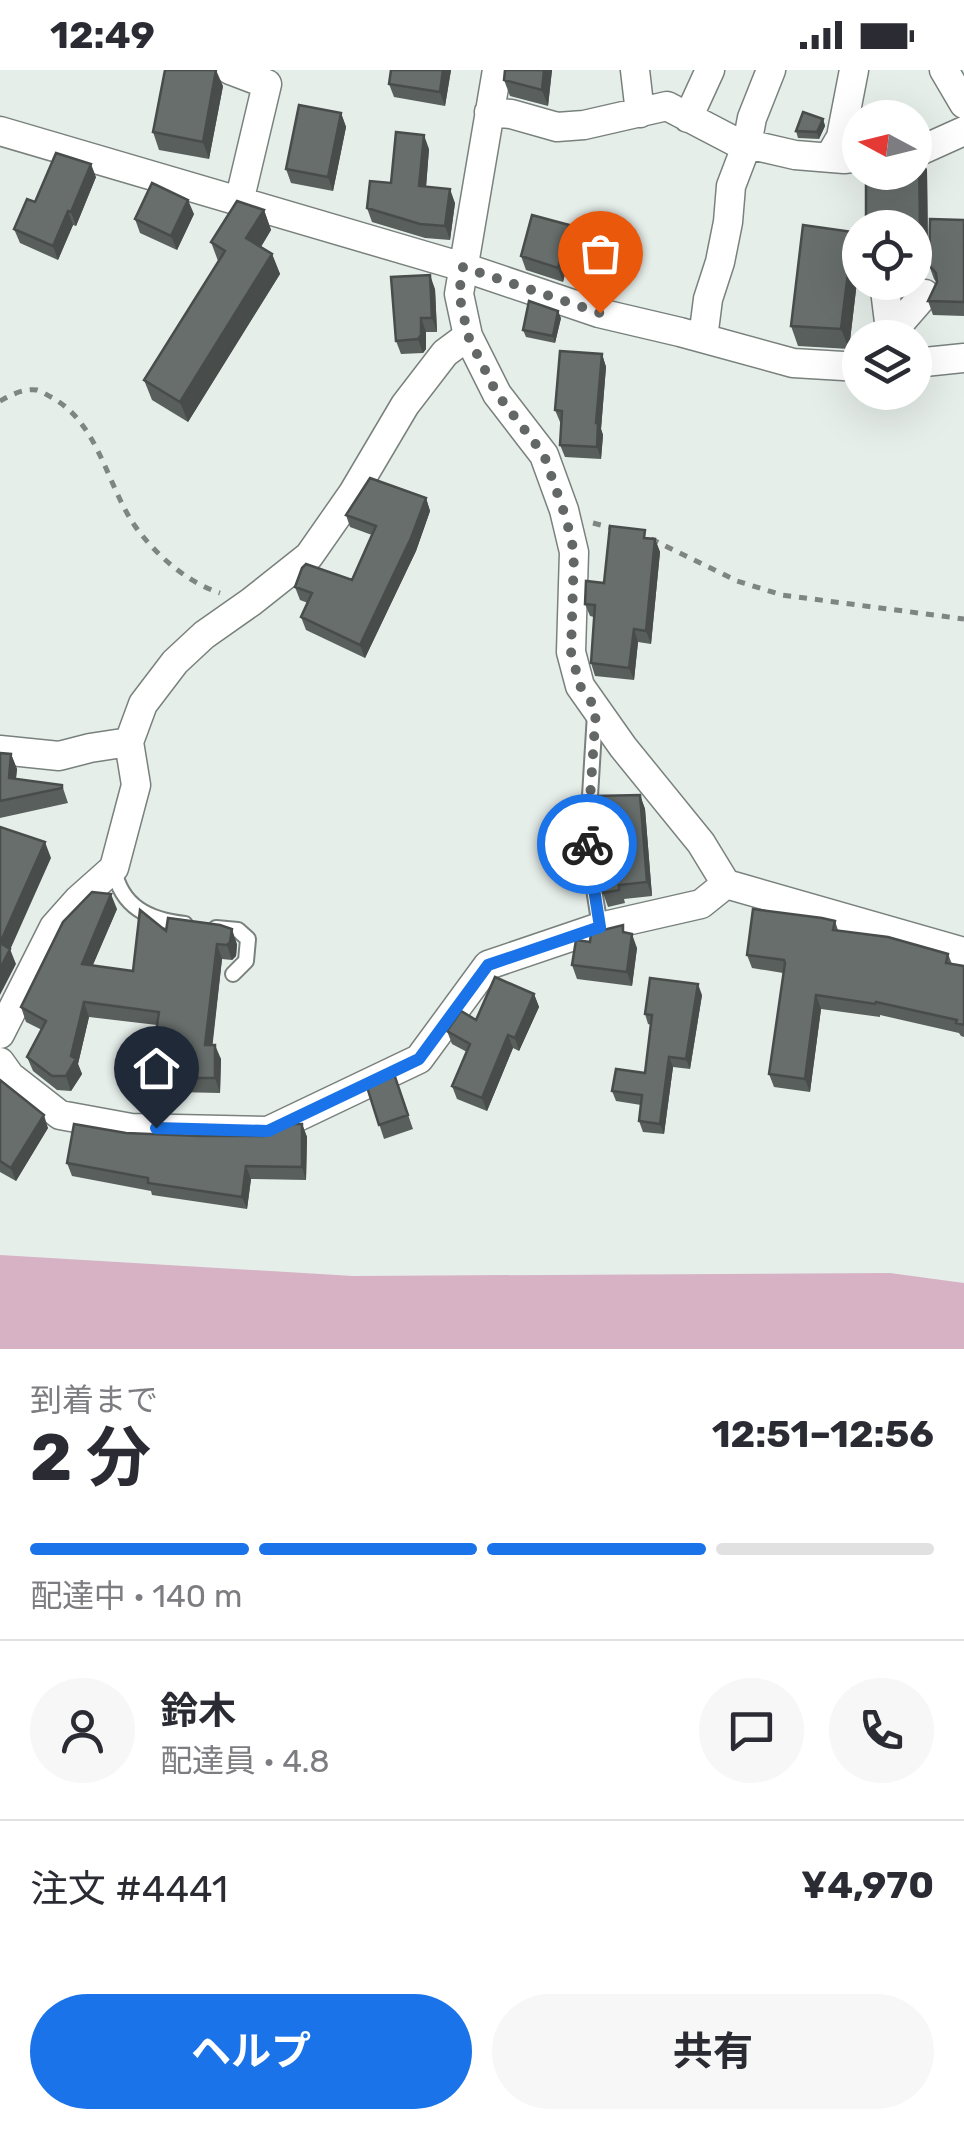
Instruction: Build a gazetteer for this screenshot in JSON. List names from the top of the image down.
{
  "north": "left",
  "page": {
    "status": "12:49",
    "heading": ["2 分", "到着まで", "12:51–12:56"],
    "panel": [
      "鈴木",
      "配達員 · 4.8",
      "注文 #4441",
      "¥4,970"
    ],
    "bar": "配達中 · 140 m",
    "buttons": ["ヘルプ", "共有"]
  }
}
